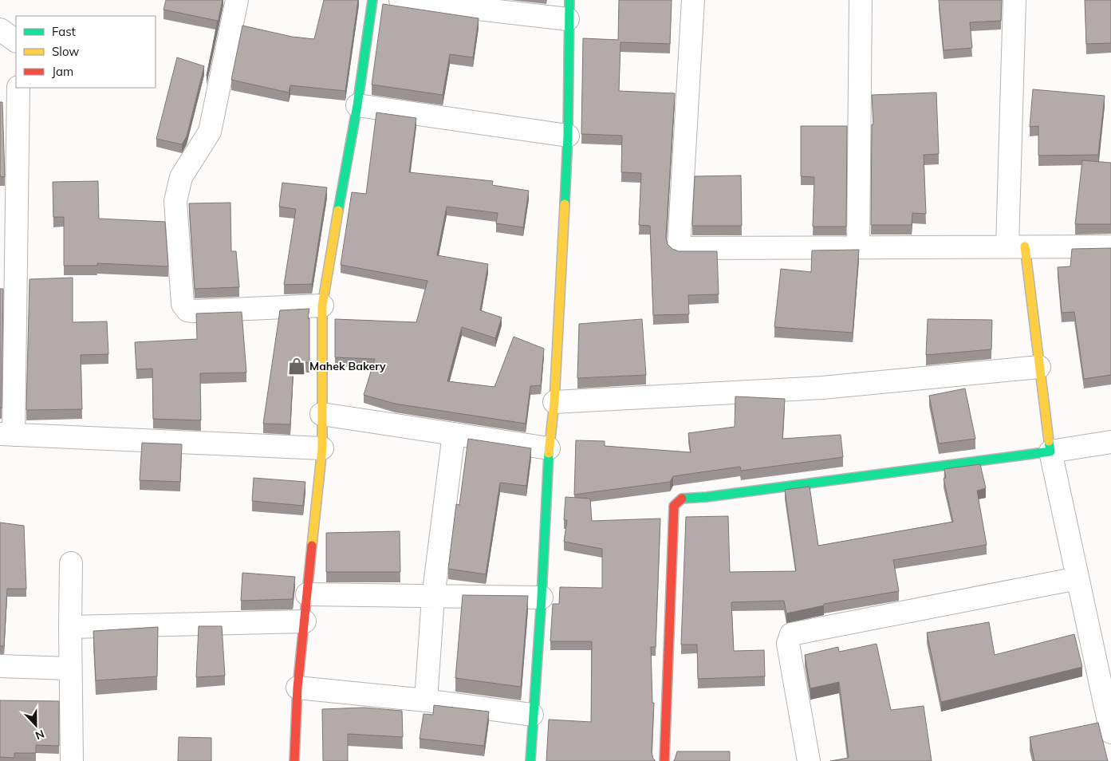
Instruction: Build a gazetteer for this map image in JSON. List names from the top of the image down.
{
  "places": {
    "shop": ["Mahek Bakery"]
  },
  "legend": ["Fast", "Slow", "Jam"],
  "north": "bottom"
}
